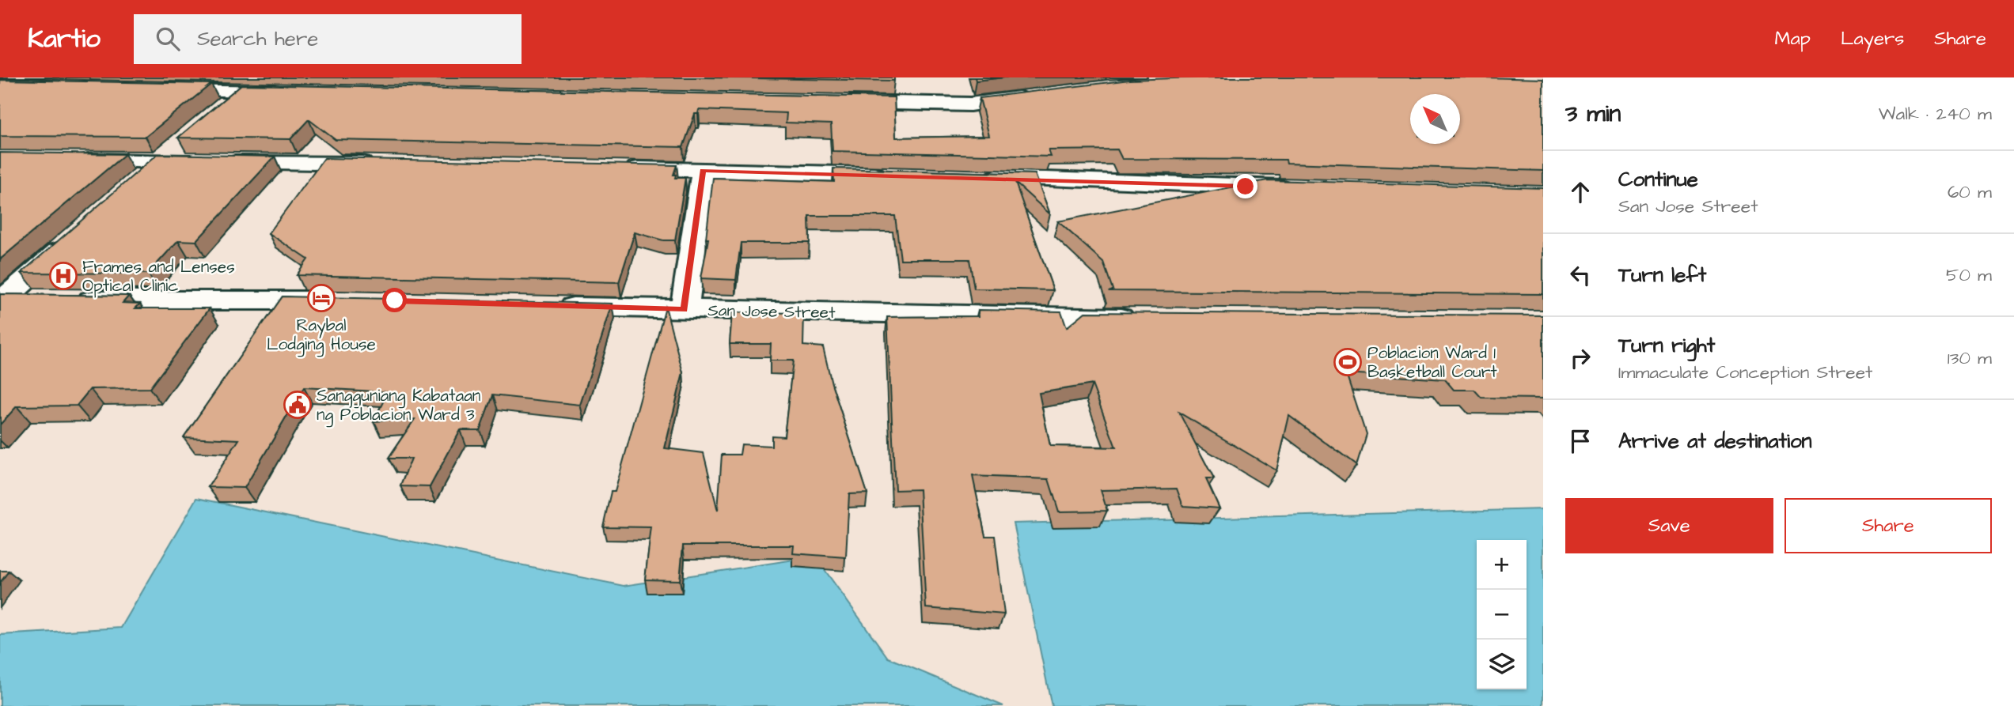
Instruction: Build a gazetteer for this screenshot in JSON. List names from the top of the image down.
{
  "streets": {
    "street": ["San Jose Street"]
  },
  "places": {
    "hospital": ["Frames and Lenses Optical Clinic"],
    "hotel": ["Raybal Lodging House"],
    "sports": ["Poblacion Ward 1 Basketball Court"],
    "public building": ["Sangguniang Kabataan ng Poblacion Ward 3"]
  },
  "north": "top left",
  "page": {
    "header": "Kartio",
    "search": "Search here",
    "nav": ["Map", "Layers", "Share"],
    "heading": ["3 min", "Walk · 240 m"],
    "list": [
      ["Continue", "San Jose Street", "60 m"],
      ["Turn left", "50 m"],
      ["Turn right", "Immaculate Conception Street", "130 m"],
      "Arrive at destination"
    ],
    "buttons": ["Save", "Share"],
    "map_buttons": ["+", "−"]
  }
}
